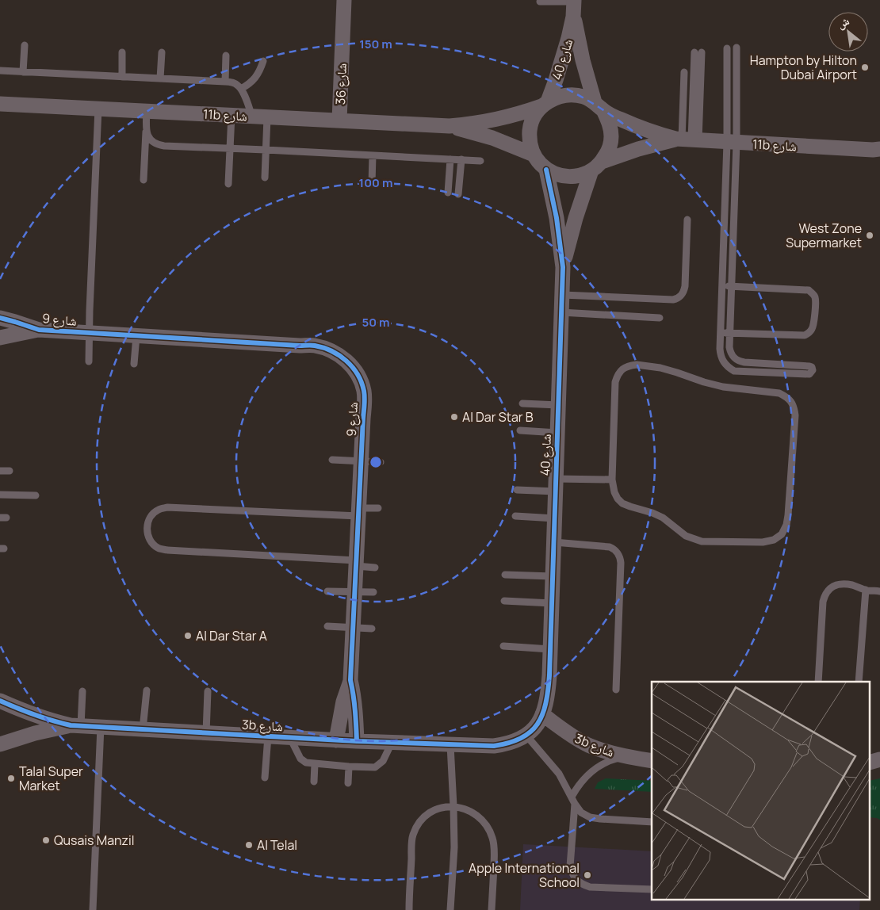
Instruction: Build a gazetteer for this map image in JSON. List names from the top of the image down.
{
  "streets": {
    "street": [
      "شارع 40",
      "شارع 36",
      "11b شارع",
      "شارع 9",
      "3b شارع"
    ]
  },
  "crossings": [
    ["شارع 40", "11b شارع"],
    ["شارع 40", "3b شارع"],
    ["شارع 36", "11b شارع"],
    ["شارع 9", "3b شارع"]
  ],
  "places": [
    "Hampton by Hilton Dubai Airport",
    "West Zone Supermarket",
    "Al Dar Star B",
    "Al Dar Star A",
    "Talal Super Market",
    "Qusais Manzil",
    "Al Telal",
    "Apple International School"
  ],
  "north": "top left",
  "rings": ["150 m", "100 m", "50 m"]
}
